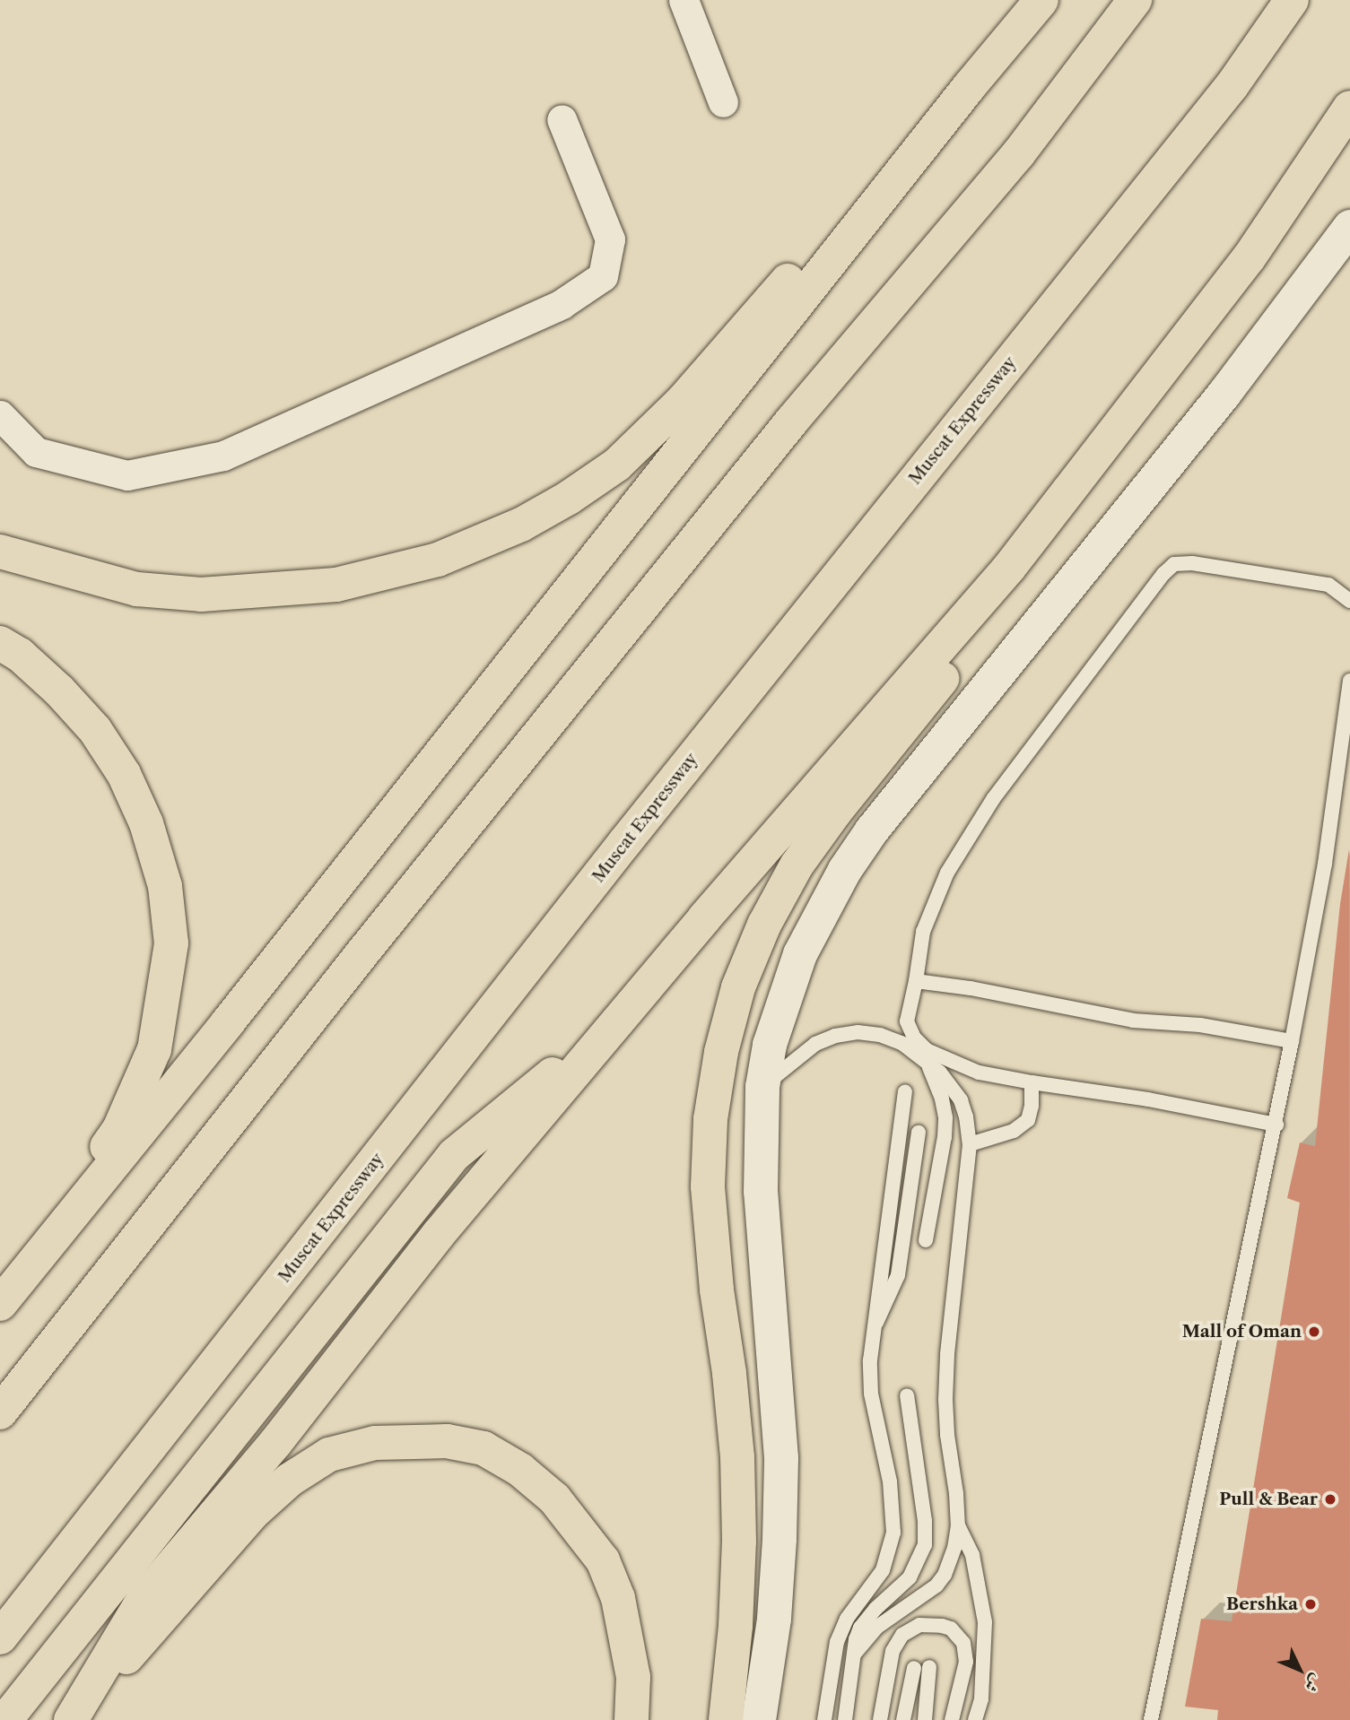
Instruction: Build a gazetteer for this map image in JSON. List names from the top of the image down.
{
  "streets": {
    "highway": ["Muscat Expressway"]
  },
  "places": ["Mall of Oman", "Pull & Bear", "Bershka"],
  "north": "bottom right"
}
